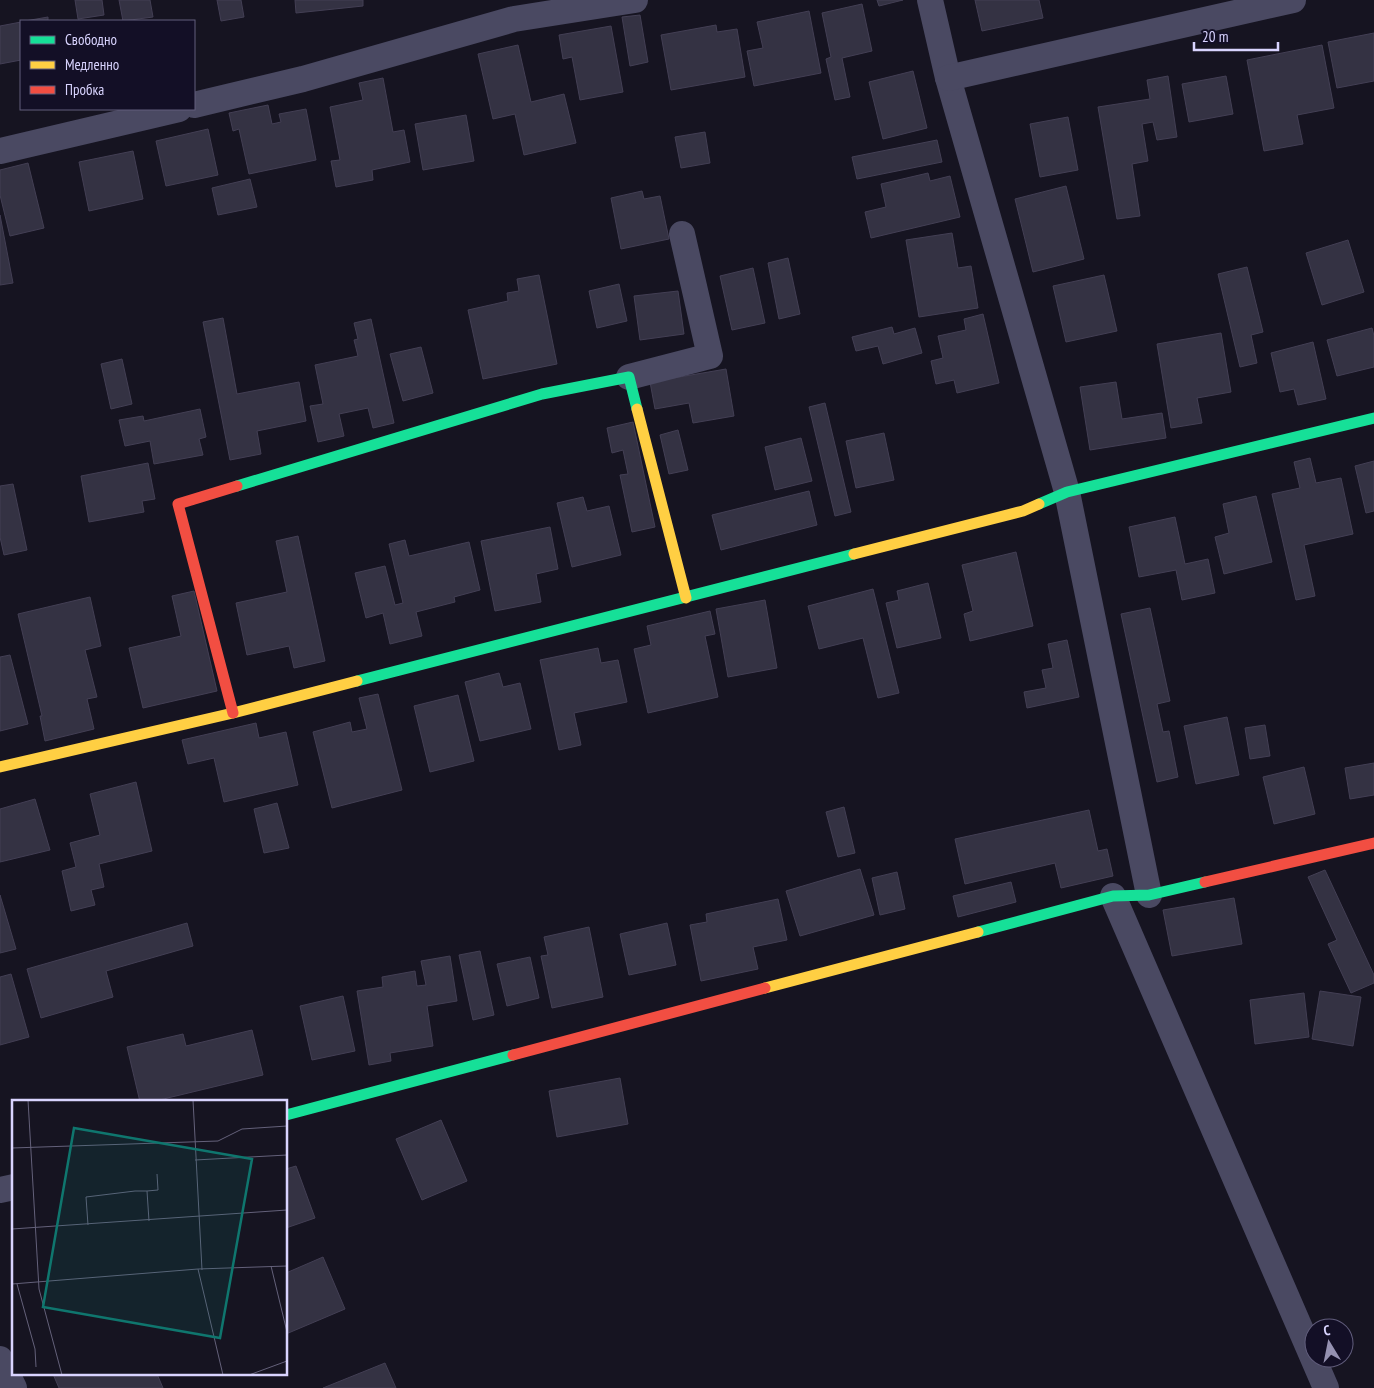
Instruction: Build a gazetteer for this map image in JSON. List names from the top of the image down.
{
  "legend": ["Свободно", "Медленно", "Пробка"],
  "scale_bar": "20 m",
  "north": "top"
}
